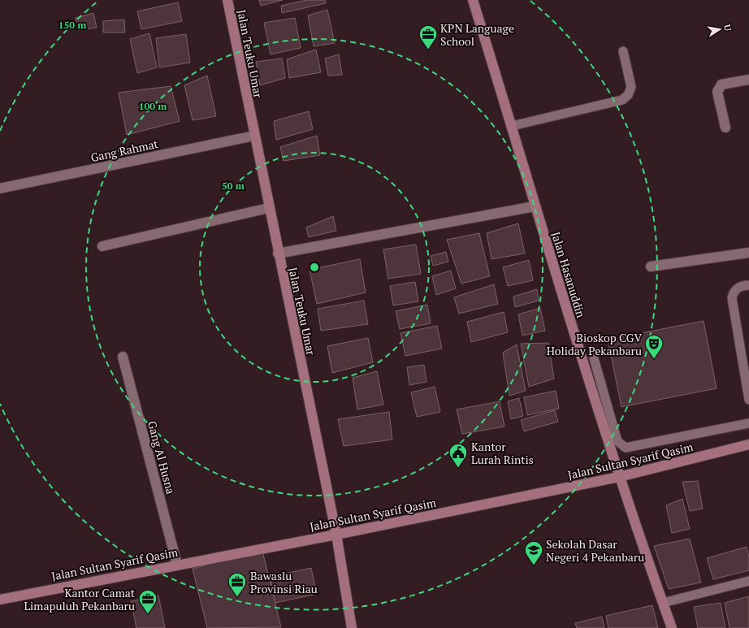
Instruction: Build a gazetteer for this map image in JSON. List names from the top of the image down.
{
  "streets": {
    "street": [
      "Jalan Teuku Umar",
      "Gang Rahmat",
      "Jalan Hasanuddin",
      "Gang Al Husna",
      "Jalan Sultan Syarif Qasim"
    ]
  },
  "crossings": [
    ["Jalan Teuku Umar", "Gang Rahmat"],
    ["Jalan Teuku Umar", "Jalan Sultan Syarif Qasim"],
    ["Jalan Hasanuddin", "Jalan Sultan Syarif Qasim"],
    ["Gang Al Husna", "Jalan Sultan Syarif Qasim"]
  ],
  "places": {
    "office": ["KPN Language School", "Bawaslu Provinsi Riau", "Kantor Camat Limapuluh Pekanbaru"],
    "theatre": ["Bioskop CGV Holiday Pekanbaru"],
    "public building": ["Kantor Lurah Rintis"],
    "school or university": ["Sekolah Dasar Negeri 4 Pekanbaru"]
  },
  "north": "right",
  "rings": ["150 m", "100 m", "50 m"]
}
